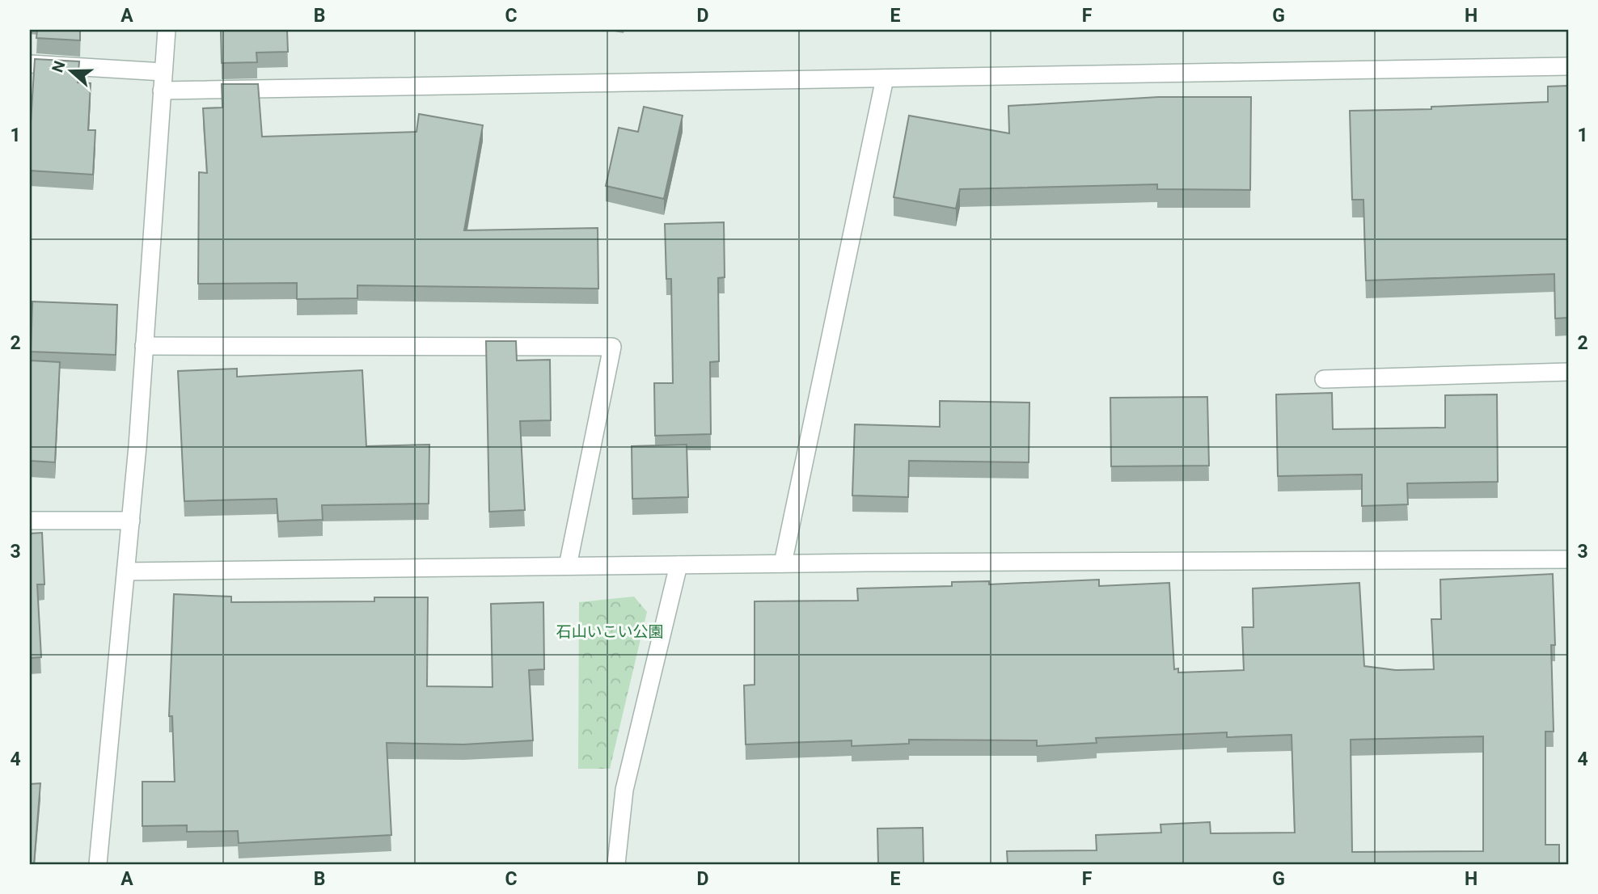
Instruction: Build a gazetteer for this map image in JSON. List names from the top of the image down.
{
  "parks": ["石山いこい公園"],
  "north": "left",
  "grid": {
    "columns": [
      "A",
      "B",
      "C",
      "D",
      "E",
      "F",
      "G",
      "H"
    ],
    "rows": [
      "1",
      "2",
      "3",
      "4"
    ]
  }
}
